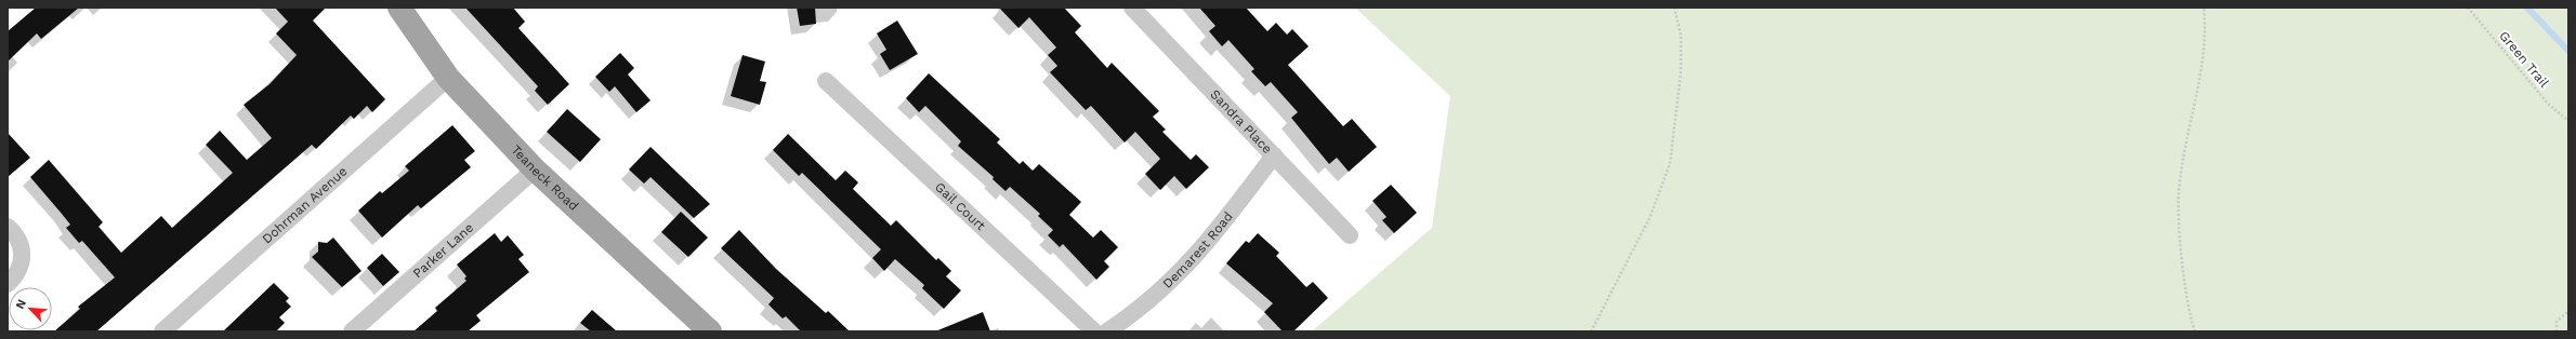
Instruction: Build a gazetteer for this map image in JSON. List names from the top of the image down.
{
  "streets": {
    "main road": ["Teaneck Road"],
    "street": [
      "Sandra Place",
      "Dohrman Avenue",
      "Gail Court",
      "Parker Lane",
      "Demarest Road"
    ],
    "path": ["Green Trail"]
  },
  "crossings": [
    ["Sandra Place", "Demarest Road"],
    ["Teaneck Road", "Dohrman Avenue"],
    ["Teaneck Road", "Parker Lane"]
  ],
  "north": "top left"
}
